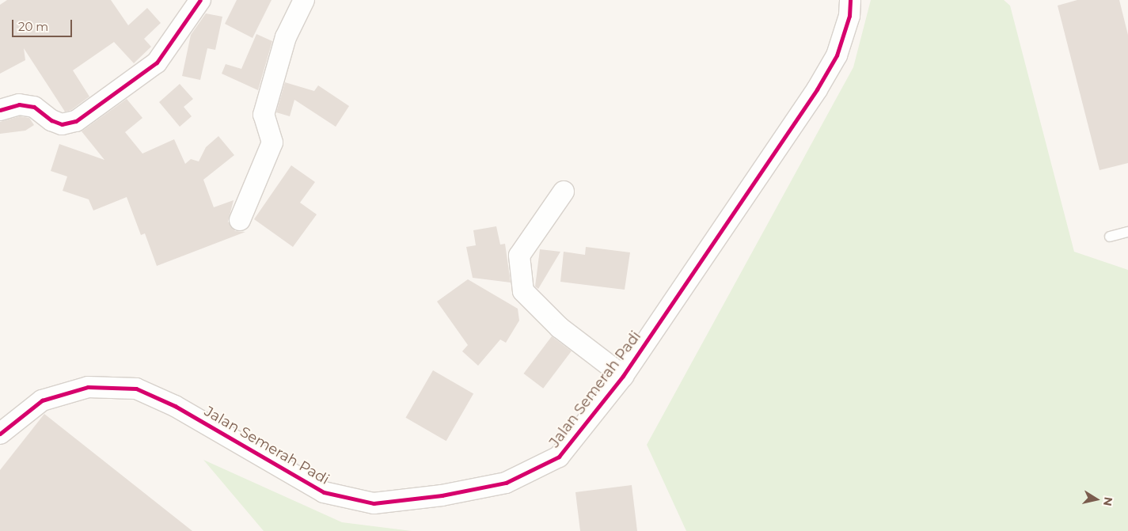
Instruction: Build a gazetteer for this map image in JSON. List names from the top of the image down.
{
  "streets": {
    "street": ["Jalan Semerah Padi"]
  },
  "scale_bar": "20 m",
  "north": "right"
}
